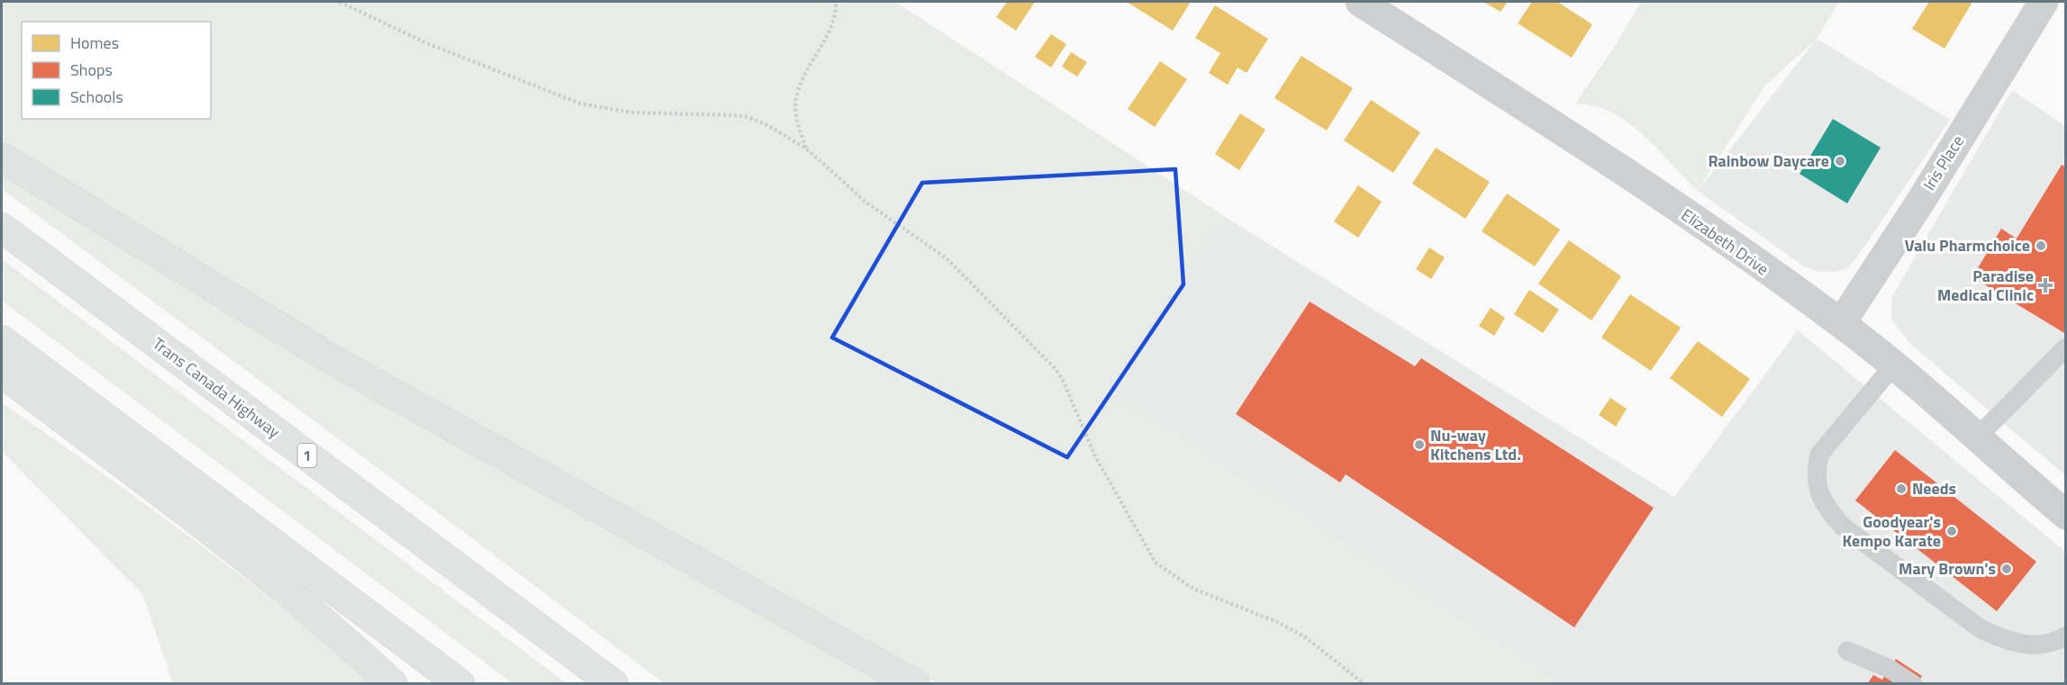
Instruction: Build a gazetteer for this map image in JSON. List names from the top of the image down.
{
  "streets": {
    "highway": ["Trans Canada Highway", "1"],
    "street": ["Iris Place", "Elizabeth Drive"]
  },
  "crossings": [
    ["Iris Place", "Elizabeth Drive"]
  ],
  "places": {
    "other": [
      "Rainbow Daycare",
      "Valu Pharmchoice",
      "Nu-way Kitchens Ltd.",
      "Needs",
      "Goodyear's Kempo Karate",
      "Mary Brown's"
    ],
    "health": ["Paradise Medical Clinic"]
  },
  "legend": ["Homes", "Shops", "Schools"]
}
